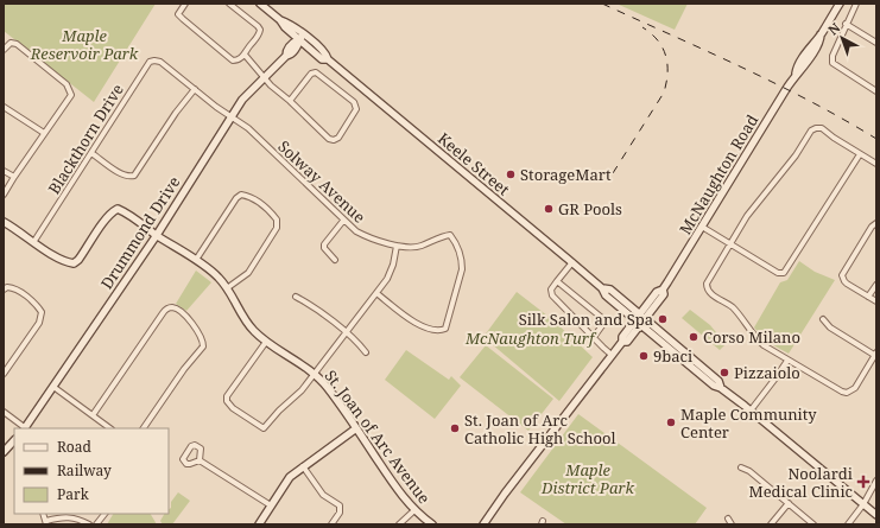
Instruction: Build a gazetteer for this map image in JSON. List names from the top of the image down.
{
  "streets": {
    "street": [
      "Blackthorn Drive",
      "Keele Street",
      "McNaughton Road",
      "Solway Avenue",
      "Drummond Drive",
      "St. Joan of Arc Avenue"
    ]
  },
  "crossings": [
    ["Blackthorn Drive", "Solway Avenue"],
    ["Blackthorn Drive", "Drummond Drive"],
    ["Blackthorn Drive", "St. Joan of Arc Avenue"],
    ["Keele Street", "McNaughton Road"],
    ["Keele Street", "Drummond Drive"],
    ["Solway Avenue", "Drummond Drive"],
    ["Drummond Drive", "St. Joan of Arc Avenue"]
  ],
  "parks": ["Maple Reservoir Park", "McNaughton Turf", "Maple District Park"],
  "places": {
    "other": [
      "StorageMart",
      "GR Pools",
      "Silk Salon and Spa",
      "Corso Milano",
      "9baci",
      "Pizzaiolo",
      "Maple Community Center",
      "St. Joan of Arc Catholic High School"
    ],
    "health": ["Noolardi Medical Clinic"]
  },
  "legend": ["Road", "Railway", "Park"],
  "north": "top left"
}
